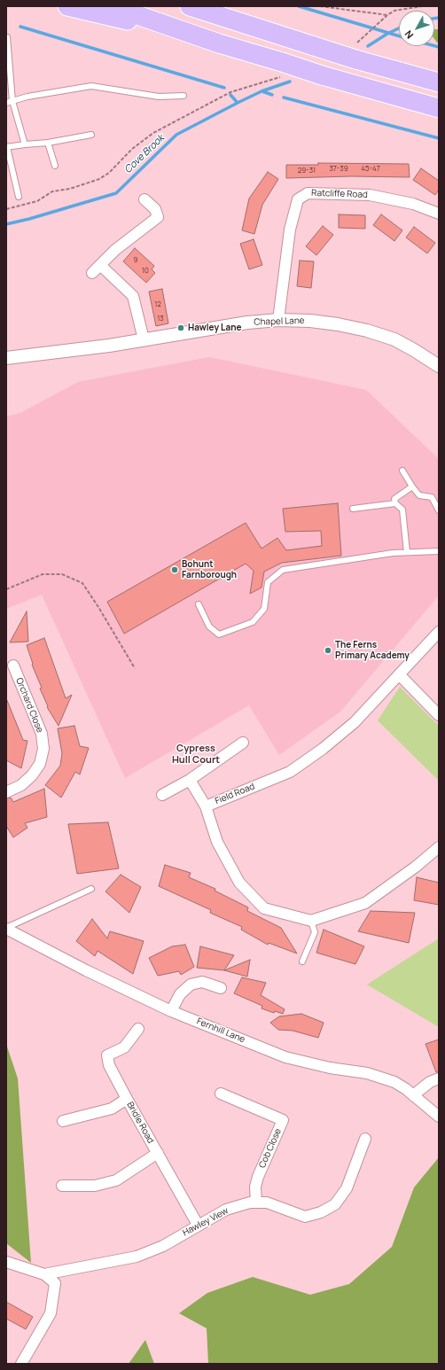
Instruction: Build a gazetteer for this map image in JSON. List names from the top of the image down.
{
  "streets": {
    "street": [
      "Ratcliffe Road",
      "Chapel Lane",
      "Orchard Close",
      "Field Road",
      "Fernhill Lane",
      "Bridle Road",
      "Cob Close",
      "Hawley View"
    ]
  },
  "crossings": [
    ["Ratcliffe Road", "Chapel Lane"],
    ["Bridle Road", "Hawley View"],
    ["Cob Close", "Hawley View"]
  ],
  "districts": ["Cypress Hull Court"],
  "water": ["Cove Brook"],
  "places": ["Hawley Lane", "Bohunt Farnborough", "The Ferns Primary Academy"],
  "house_numbers": [
    "37-39",
    "45-47",
    "29-31",
    "9",
    "10",
    "12",
    "13"
  ],
  "north": "bottom left"
}
